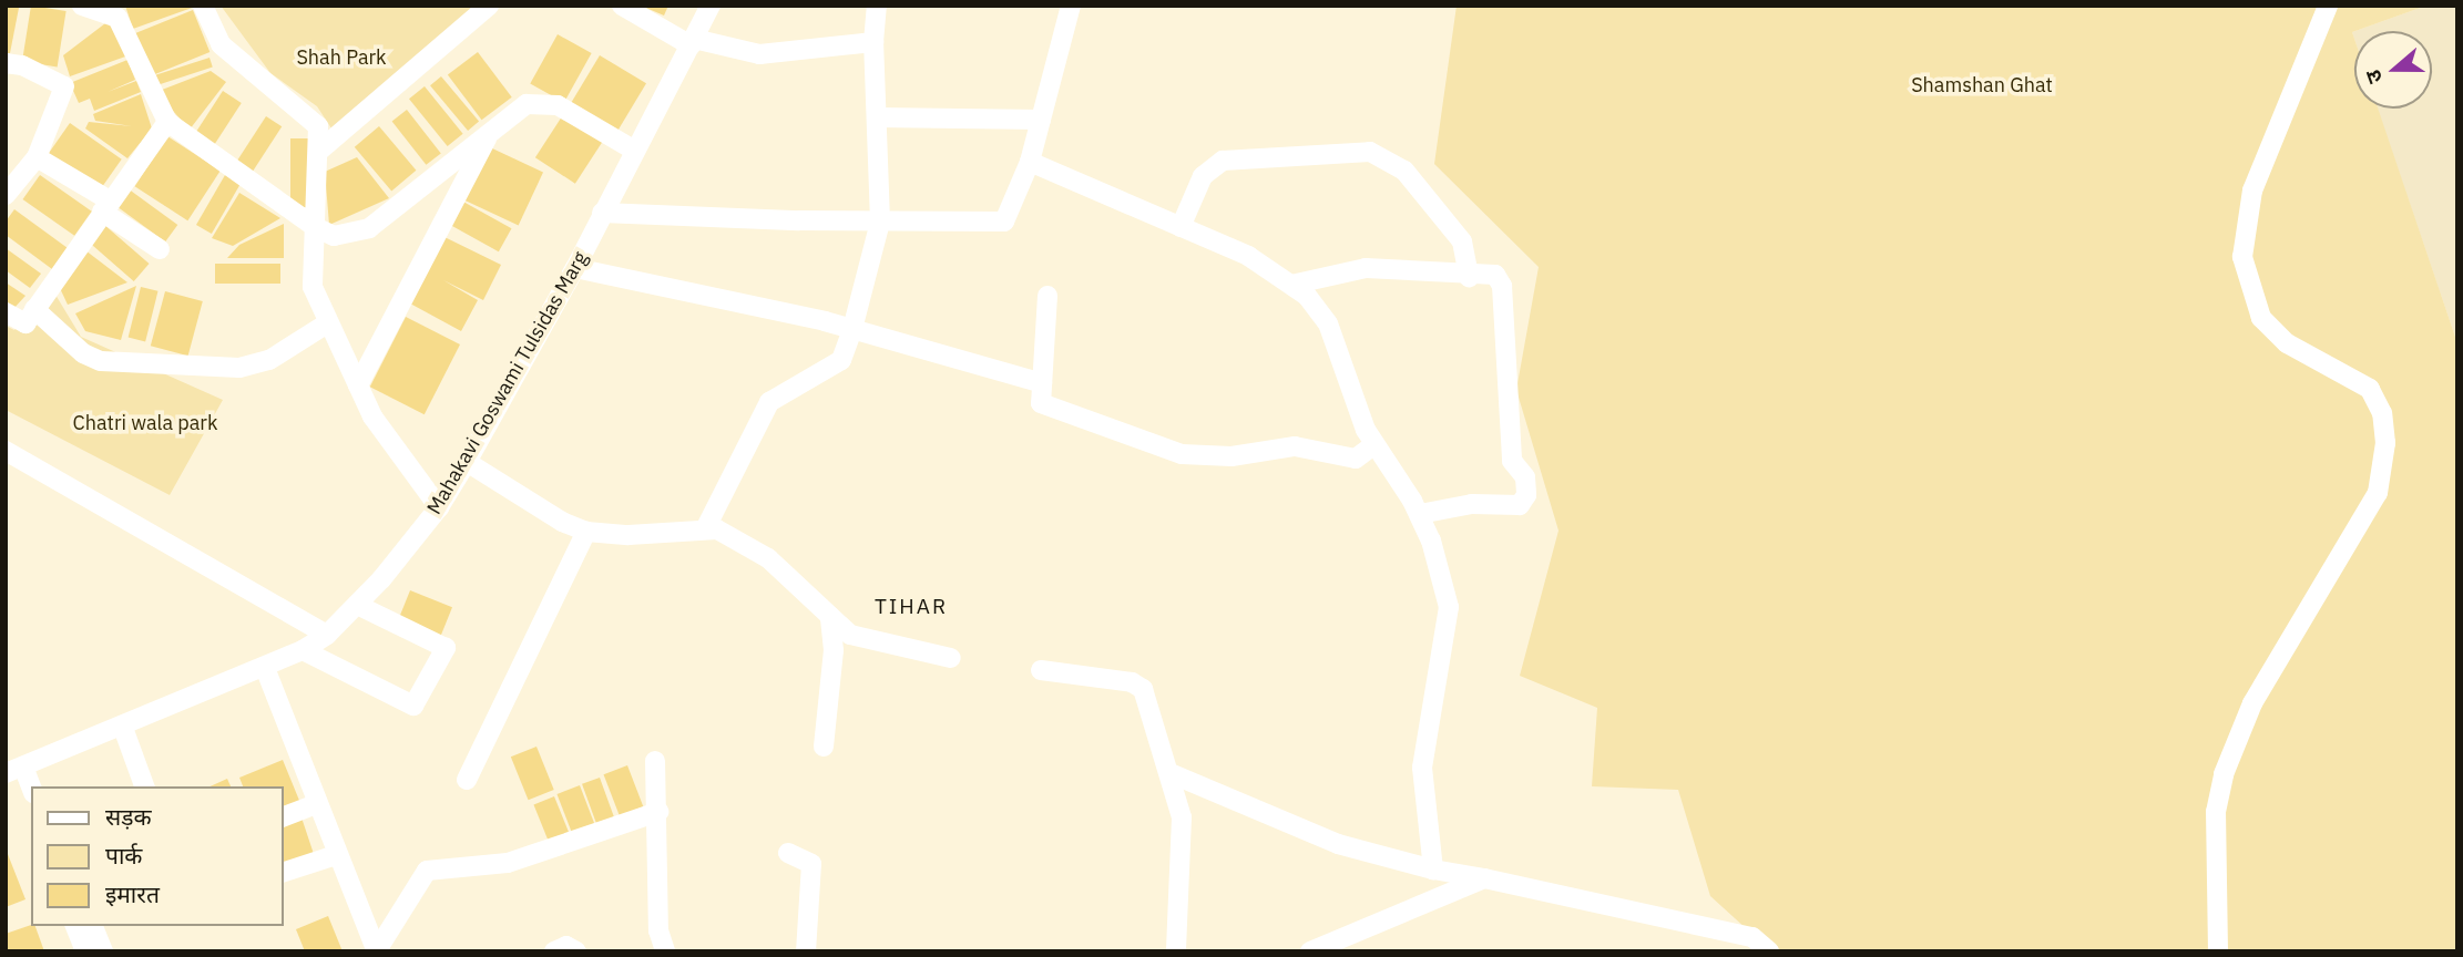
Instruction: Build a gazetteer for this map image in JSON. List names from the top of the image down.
{
  "streets": {
    "street": ["Mahakavi Goswami Tulsidas Marg"]
  },
  "districts": ["TIHAR"],
  "parks": ["Shah Park", "Shamshan Ghat", "Chatri wala park"],
  "legend": ["सड़क", "पार्क", "इमारत"],
  "north": "left"
}
